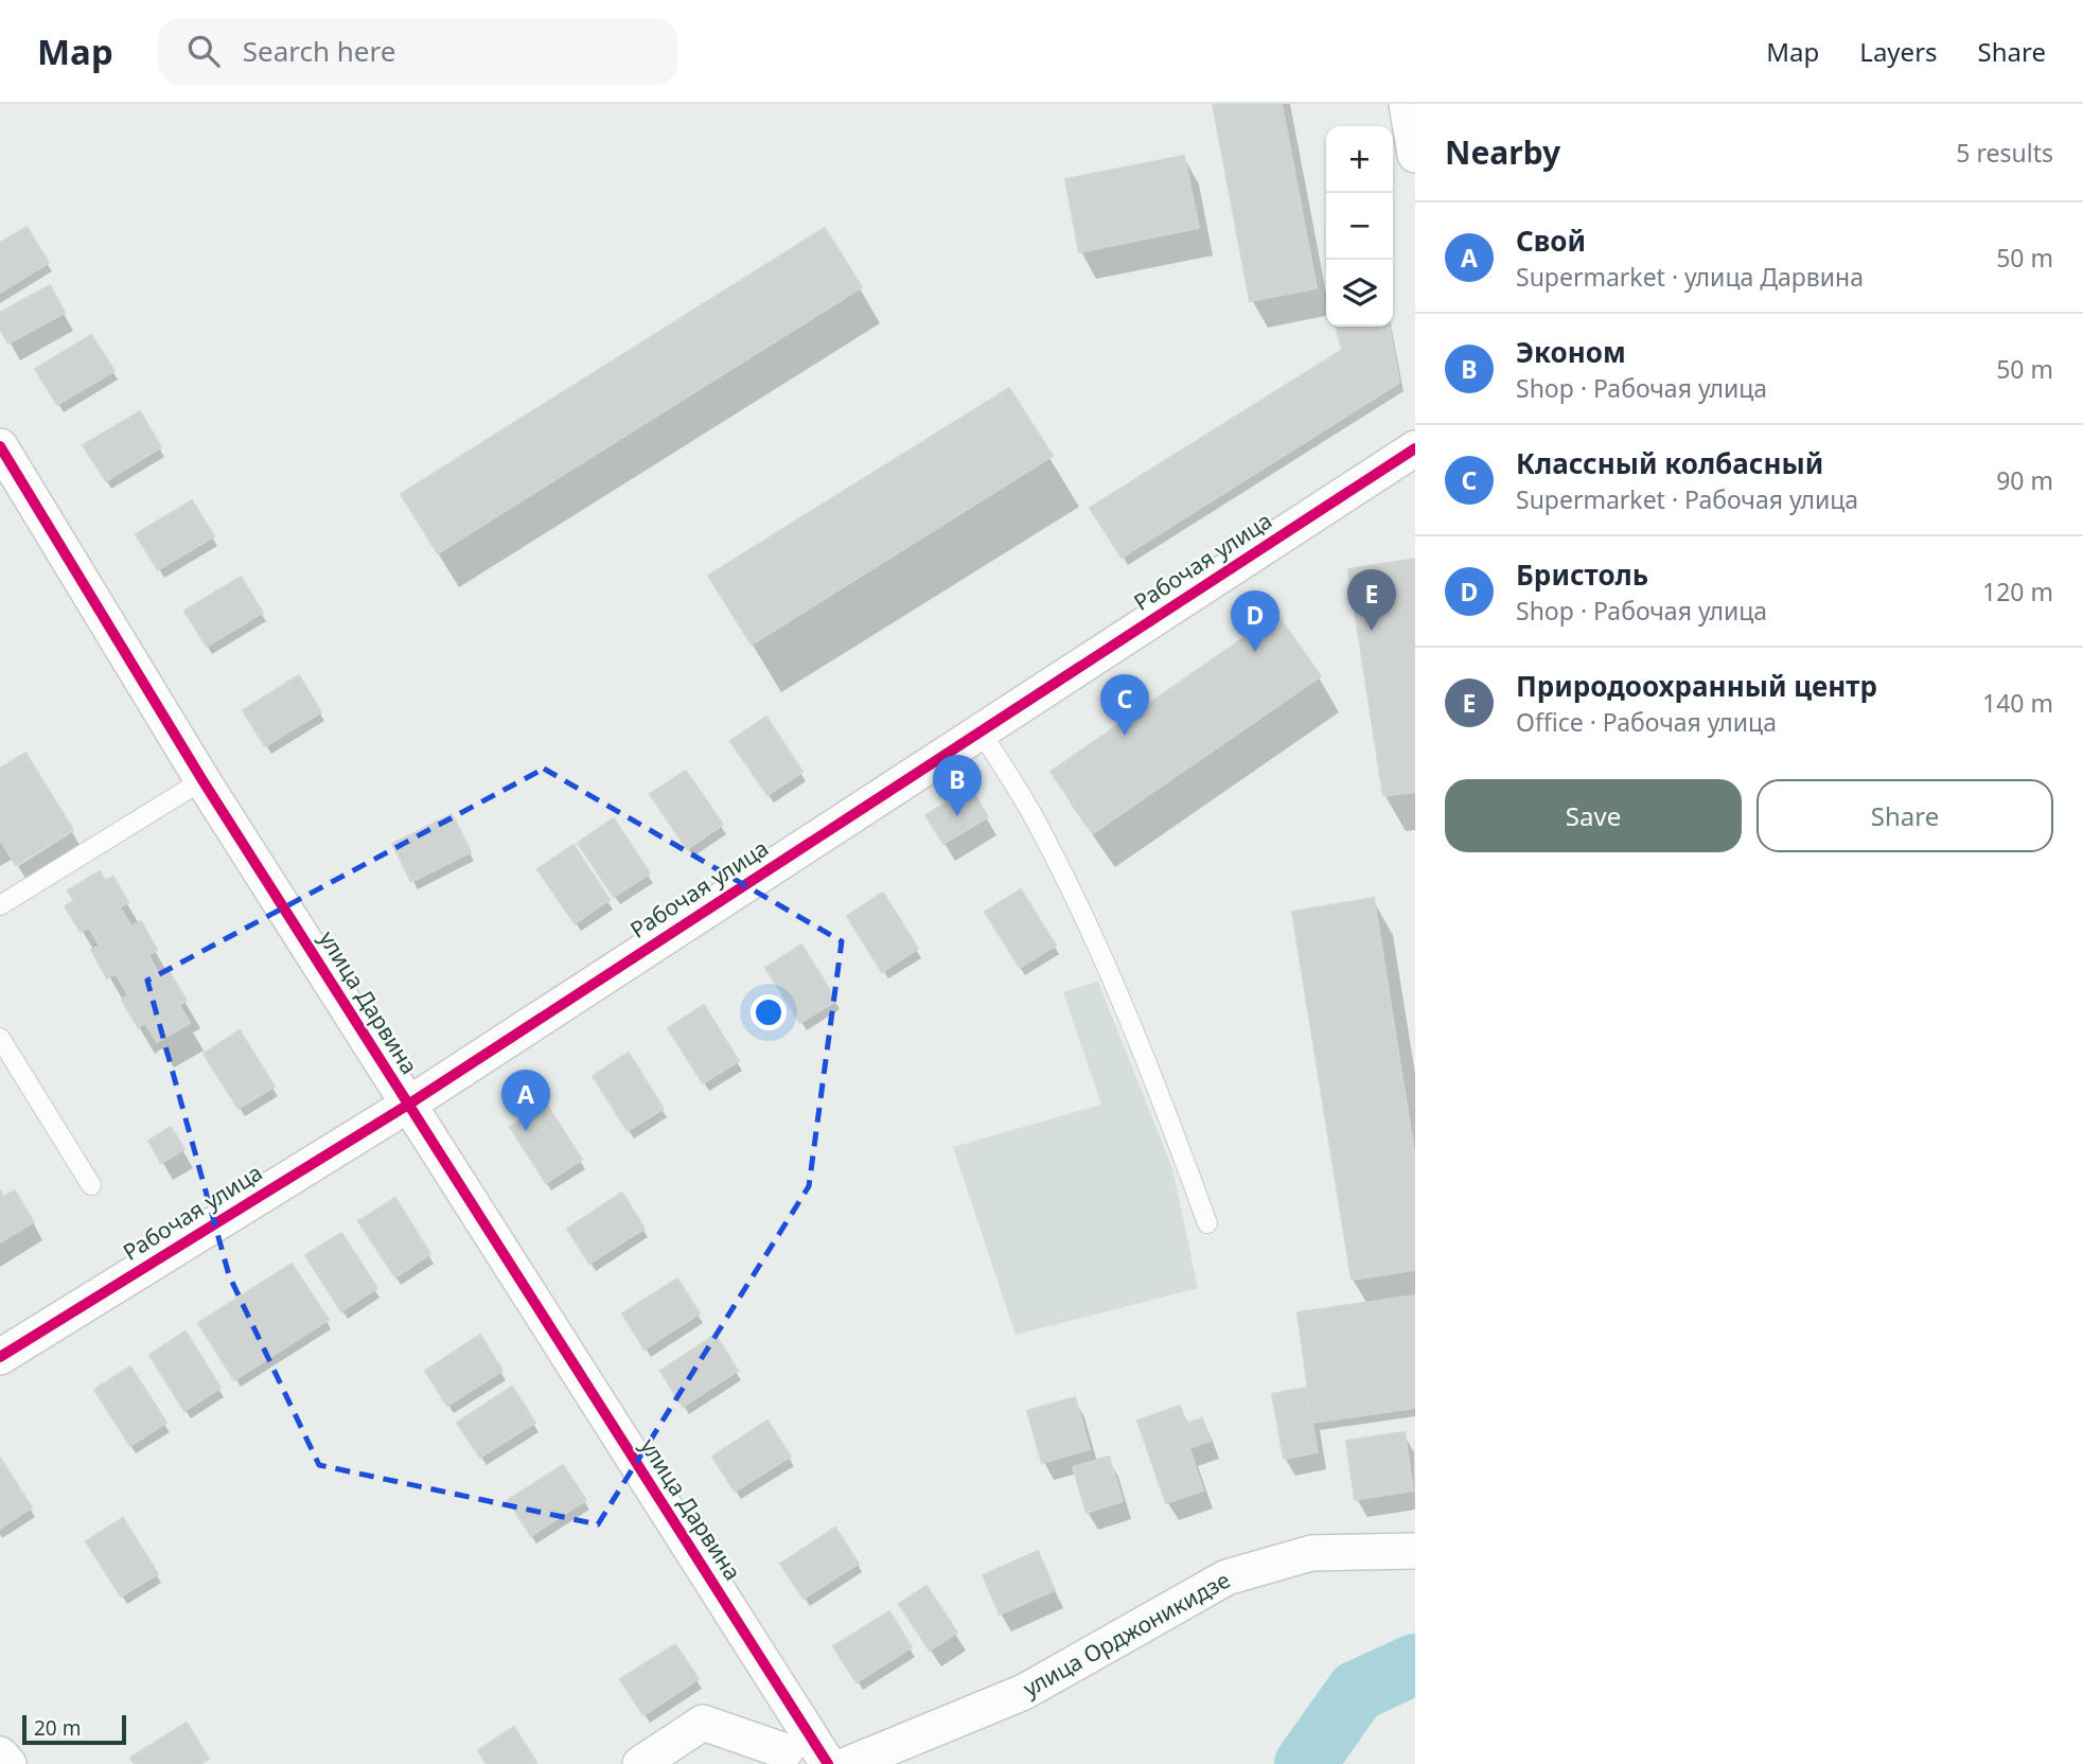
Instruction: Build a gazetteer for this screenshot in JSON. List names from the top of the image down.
{
  "streets": {
    "street": ["Рабочая улица", "улица Дарвина", "улица Орджоникидзе"]
  },
  "crossings": [
    ["Рабочая улица", "улица Дарвина"]
  ],
  "scale_bar": "20 m",
  "page": {
    "header": "Map",
    "search": "Search here",
    "nav": ["Map", "Layers", "Share"],
    "heading": ["Nearby", "5 results"],
    "map_buttons": ["+", "−"],
    "list": [
      {
        "mark": "A",
        "name": "Свой",
        "note": "Supermarket · улица Дарвина",
        "value": "50 m"
      },
      {
        "mark": "B",
        "name": "Эконом",
        "note": "Shop · Рабочая улица",
        "value": "50 m"
      },
      {
        "mark": "C",
        "name": "Классный колбасный",
        "note": "Supermarket · Рабочая улица",
        "value": "90 m"
      },
      {
        "mark": "D",
        "name": "Бристоль",
        "note": "Shop · Рабочая улица",
        "value": "120 m"
      },
      {
        "mark": "E",
        "name": "Природоохранный центр",
        "note": "Office · Рабочая улица",
        "value": "140 m"
      }
    ],
    "pins": [
      "E",
      "D",
      "C",
      "B",
      "A"
    ],
    "buttons": ["Save", "Share"],
    "scale": "20 m"
  }
}
